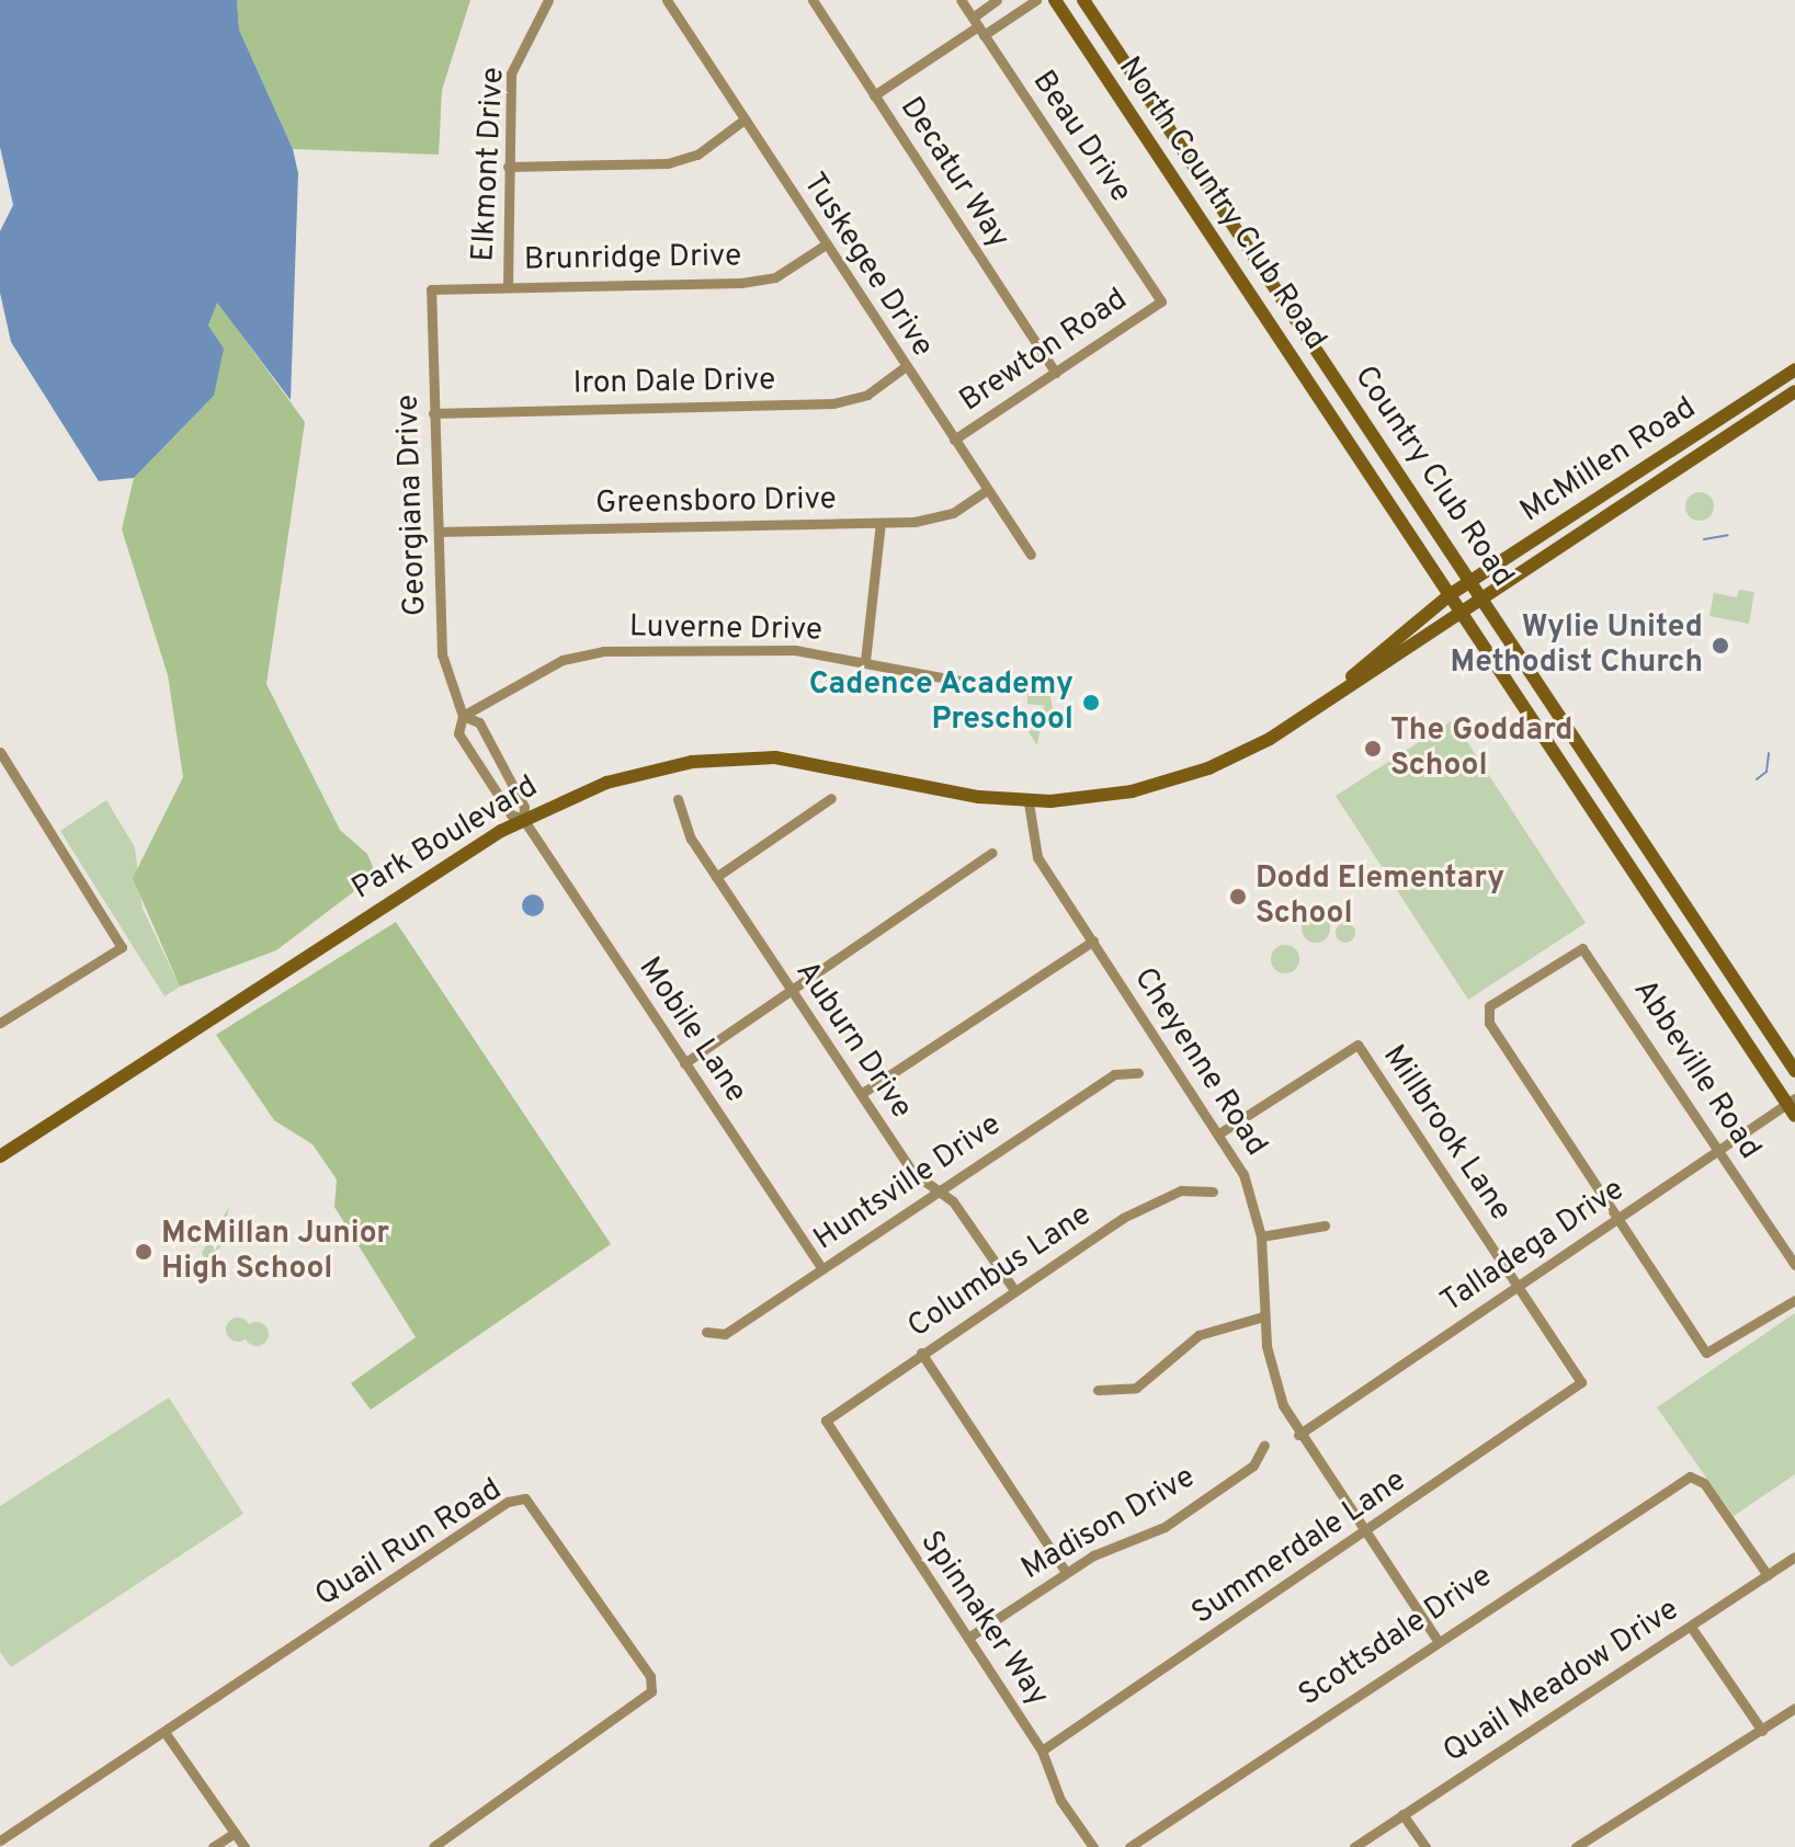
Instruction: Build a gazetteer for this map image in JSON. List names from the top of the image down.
{
  "streets": {
    "main road": [
      "North Country Club Road",
      "McMillen Road",
      "Country Club Road",
      "Park Boulevard"
    ],
    "street": [
      "Beau Drive",
      "Elkmont Drive",
      "Decatur Way",
      "Brunridge Drive",
      "Tuskegee Drive",
      "Brewton Road",
      "Iron Dale Drive",
      "Greensboro Drive",
      "Georgiana Drive",
      "Luverne Drive",
      "Mobile Lane",
      "Auburn Drive",
      "Cheyenne Road",
      "Abbeville Road",
      "Millbrook Lane",
      "Huntsville Drive",
      "Talladega Drive",
      "Columbus Lane",
      "Madison Drive",
      "Quail Run Road",
      "Summerdale Lane",
      "Spinnaker Way",
      "Scottsdale Drive",
      "Quail Meadow Drive"
    ]
  },
  "crossings": [
    ["Beau Drive", "Brewton Road"],
    ["Elkmont Drive", "Brunridge Drive"],
    ["Decatur Way", "Brewton Road"],
    ["North Country Club Road", "McMillen Road"],
    ["North Country Club Road", "Country Club Road"],
    ["North Country Club Road", "Park Boulevard"],
    ["Brunridge Drive", "Tuskegee Drive"],
    ["Brunridge Drive", "Georgiana Drive"],
    ["Tuskegee Drive", "Brewton Road"],
    ["Tuskegee Drive", "Iron Dale Drive"],
    ["Tuskegee Drive", "Greensboro Drive"],
    ["Iron Dale Drive", "Georgiana Drive"],
    ["McMillen Road", "Country Club Road"],
    ["McMillen Road", "Park Boulevard"],
    ["Country Club Road", "Park Boulevard"],
    ["Country Club Road", "Talladega Drive"],
    ["Greensboro Drive", "Georgiana Drive"],
    ["Georgiana Drive", "Luverne Drive"],
    ["Georgiana Drive", "Park Boulevard"],
    ["Georgiana Drive", "Mobile Lane"],
    ["Park Boulevard", "Mobile Lane"],
    ["Park Boulevard", "Cheyenne Road"],
    ["Mobile Lane", "Huntsville Drive"],
    ["Auburn Drive", "Huntsville Drive"],
    ["Auburn Drive", "Columbus Lane"],
    ["Cheyenne Road", "Millbrook Lane"],
    ["Cheyenne Road", "Talladega Drive"],
    ["Cheyenne Road", "Summerdale Lane"],
    ["Cheyenne Road", "Scottsdale Drive"],
    ["Abbeville Road", "Talladega Drive"],
    ["Millbrook Lane", "Talladega Drive"],
    ["Millbrook Lane", "Summerdale Lane"],
    ["Columbus Lane", "Spinnaker Way"],
    ["Madison Drive", "Spinnaker Way"],
    ["Summerdale Lane", "Spinnaker Way"],
    ["Scottsdale Drive", "Quail Meadow Drive"]
  ],
  "places": [
    "Wylie United Methodist Church",
    "Cadence Academy Preschool",
    "The Goddard School",
    "Dodd Elementary School",
    "McMillan Junior High School"
  ]
}
